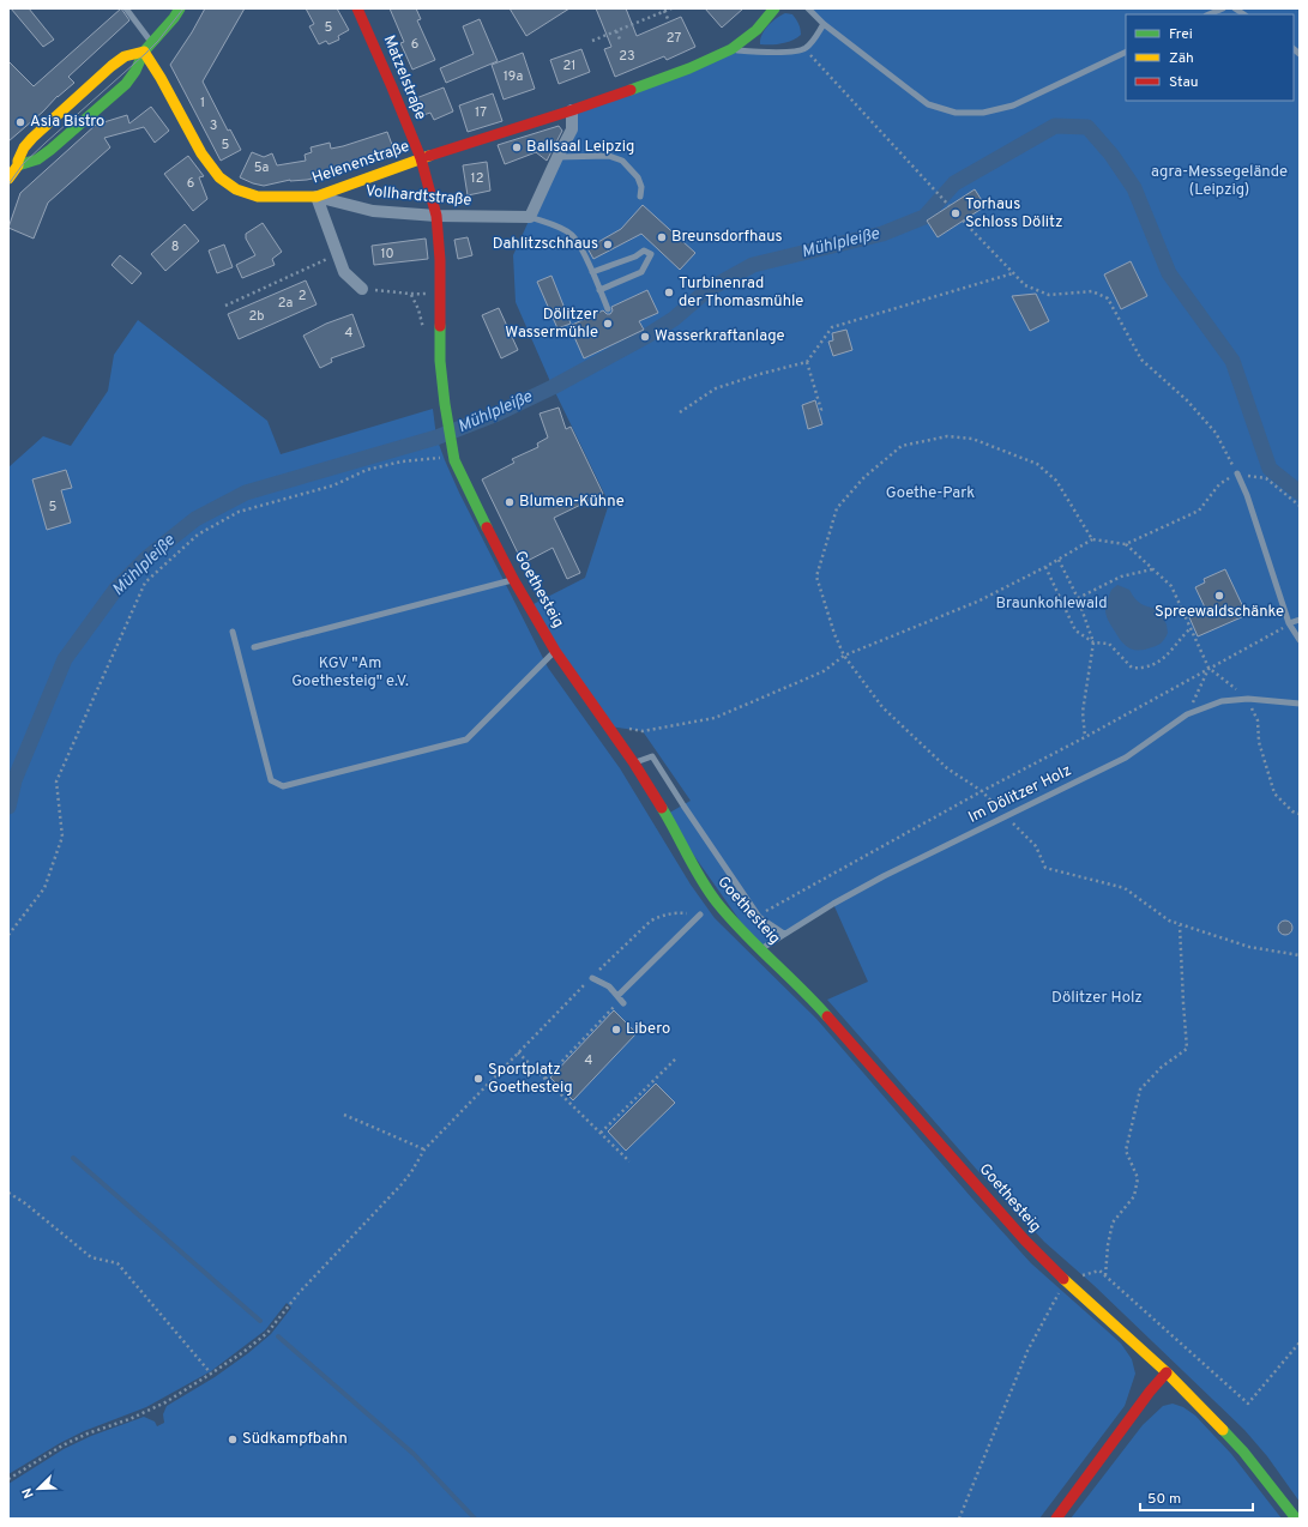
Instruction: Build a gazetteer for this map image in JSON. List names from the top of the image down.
{
  "streets": {
    "main road": ["Matzelstraße", "Helenenstraße", "Goethesteig"],
    "street": ["Vollhardtstraße"],
    "lane": ["Im Dölitzer Holz"]
  },
  "crossings": [
    ["Matzelstraße", "Helenenstraße"],
    ["Matzelstraße", "Goethesteig"],
    ["Helenenstraße", "Vollhardtstraße"],
    ["Helenenstraße", "Goethesteig"],
    ["Vollhardtstraße", "Goethesteig"],
    ["Goethesteig", "Im Dölitzer Holz"]
  ],
  "water": ["Mühlpleiße"],
  "parks": [
    "agra-Messegelände (Leipzig)",
    "Goethe-Park",
    "Braunkohlewald",
    "KGV \"Am Goethesteig\" e.V.",
    "Dölitzer Holz"
  ],
  "places": [
    "Asia Bistro",
    "Ballsaal Leipzig",
    "Torhaus Schloss Dölitz",
    "Breunsdorfhaus",
    "Dahlitzschhaus",
    "Turbinenrad der Thomasmühle",
    "Dölitzer Wassermühle",
    "Wasserkraftanlage",
    "Blumen-Kühne",
    "Spreewaldschänke",
    "Libero",
    "Sportplatz Goethesteig",
    "Südkampfbahn"
  ],
  "house_numbers": [
    "5",
    "27",
    "6",
    "23",
    "21",
    "19a",
    "1",
    "17",
    "3",
    "5",
    "5a",
    "12",
    "6",
    "8",
    "10",
    "2",
    "2a",
    "2b",
    "4",
    "5",
    "4"
  ],
  "legend": ["Frei", "Zäh", "Stau"],
  "scale_bar": "50 m",
  "north": "bottom left"
}
